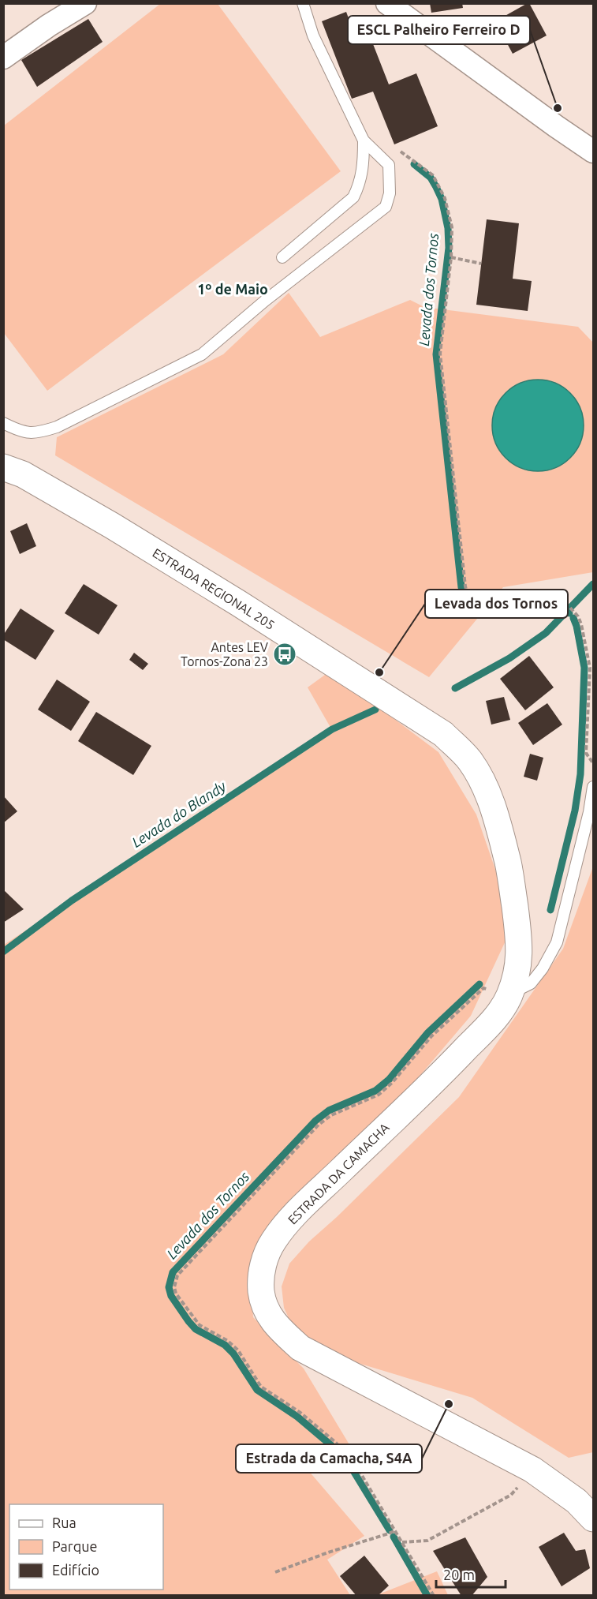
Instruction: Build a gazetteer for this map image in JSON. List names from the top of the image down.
{
  "streets": {
    "main road": ["ESTRADA REGIONAL 205", "ESTRADA DA CAMACHA"]
  },
  "crossings": [
    ["ESTRADA REGIONAL 205", "ESTRADA DA CAMACHA"]
  ],
  "districts": ["1º de Maio"],
  "water": ["Levada dos Tornos", "Levada do Blandy"],
  "places": {
    "other": ["ESCL Palheiro Ferreiro D", "Levada dos Tornos", "Estrada da Camacha, S4A"],
    "bus stop": ["Antes LEV Tornos-Zona 23"]
  },
  "legend": ["Rua", "Parque", "Edifício"],
  "scale_bar": "20 m"
}
